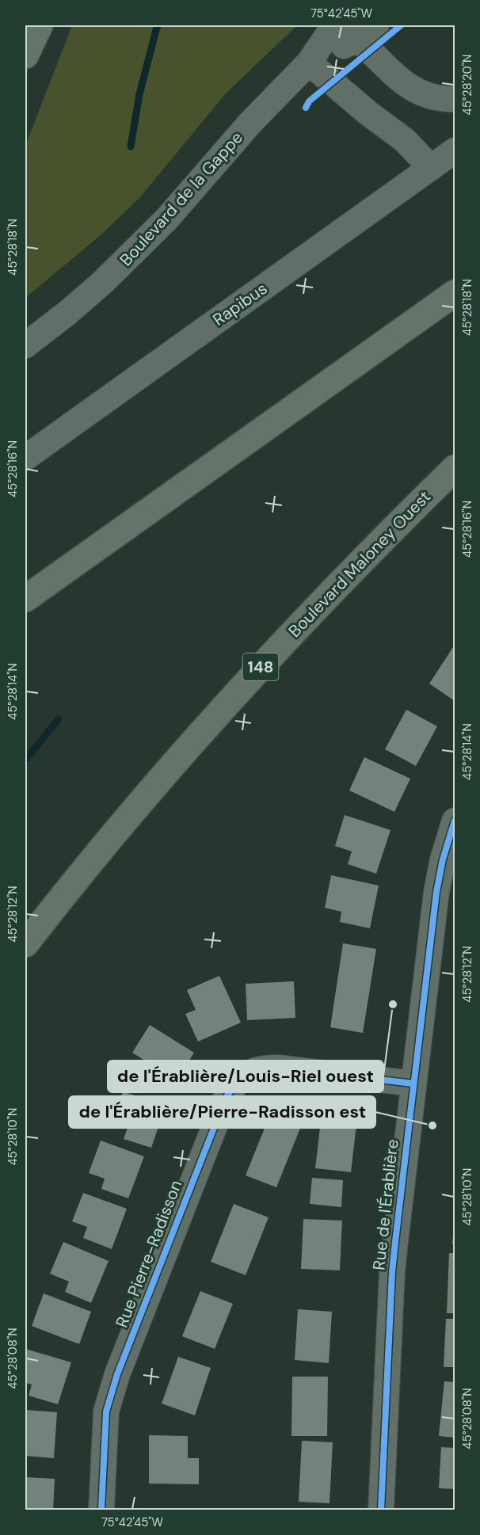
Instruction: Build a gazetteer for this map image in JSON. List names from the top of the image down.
{
  "streets": {
    "highway": ["Boulevard Maloney Ouest", "148"],
    "street": [
      "Boulevard de la Gappe",
      "Rapibus",
      "Rue de l'Érablière",
      "Rue Pierre-Radisson"
    ]
  },
  "crossings": [
    ["Rue de l'Érablière", "Rue Pierre-Radisson"]
  ],
  "places": ["de l'Érablière/Louis-Riel ouest", "de l'Érablière/Pierre-Radisson est"],
  "coordinates": [
    "75°42'45\"W",
    "45°28'20\"N",
    "45°28'18\"N",
    "45°28'16\"N",
    "45°28'14\"N",
    "45°28'12\"N",
    "45°28'10\"N",
    "45°28'08\"N"
  ]
}
